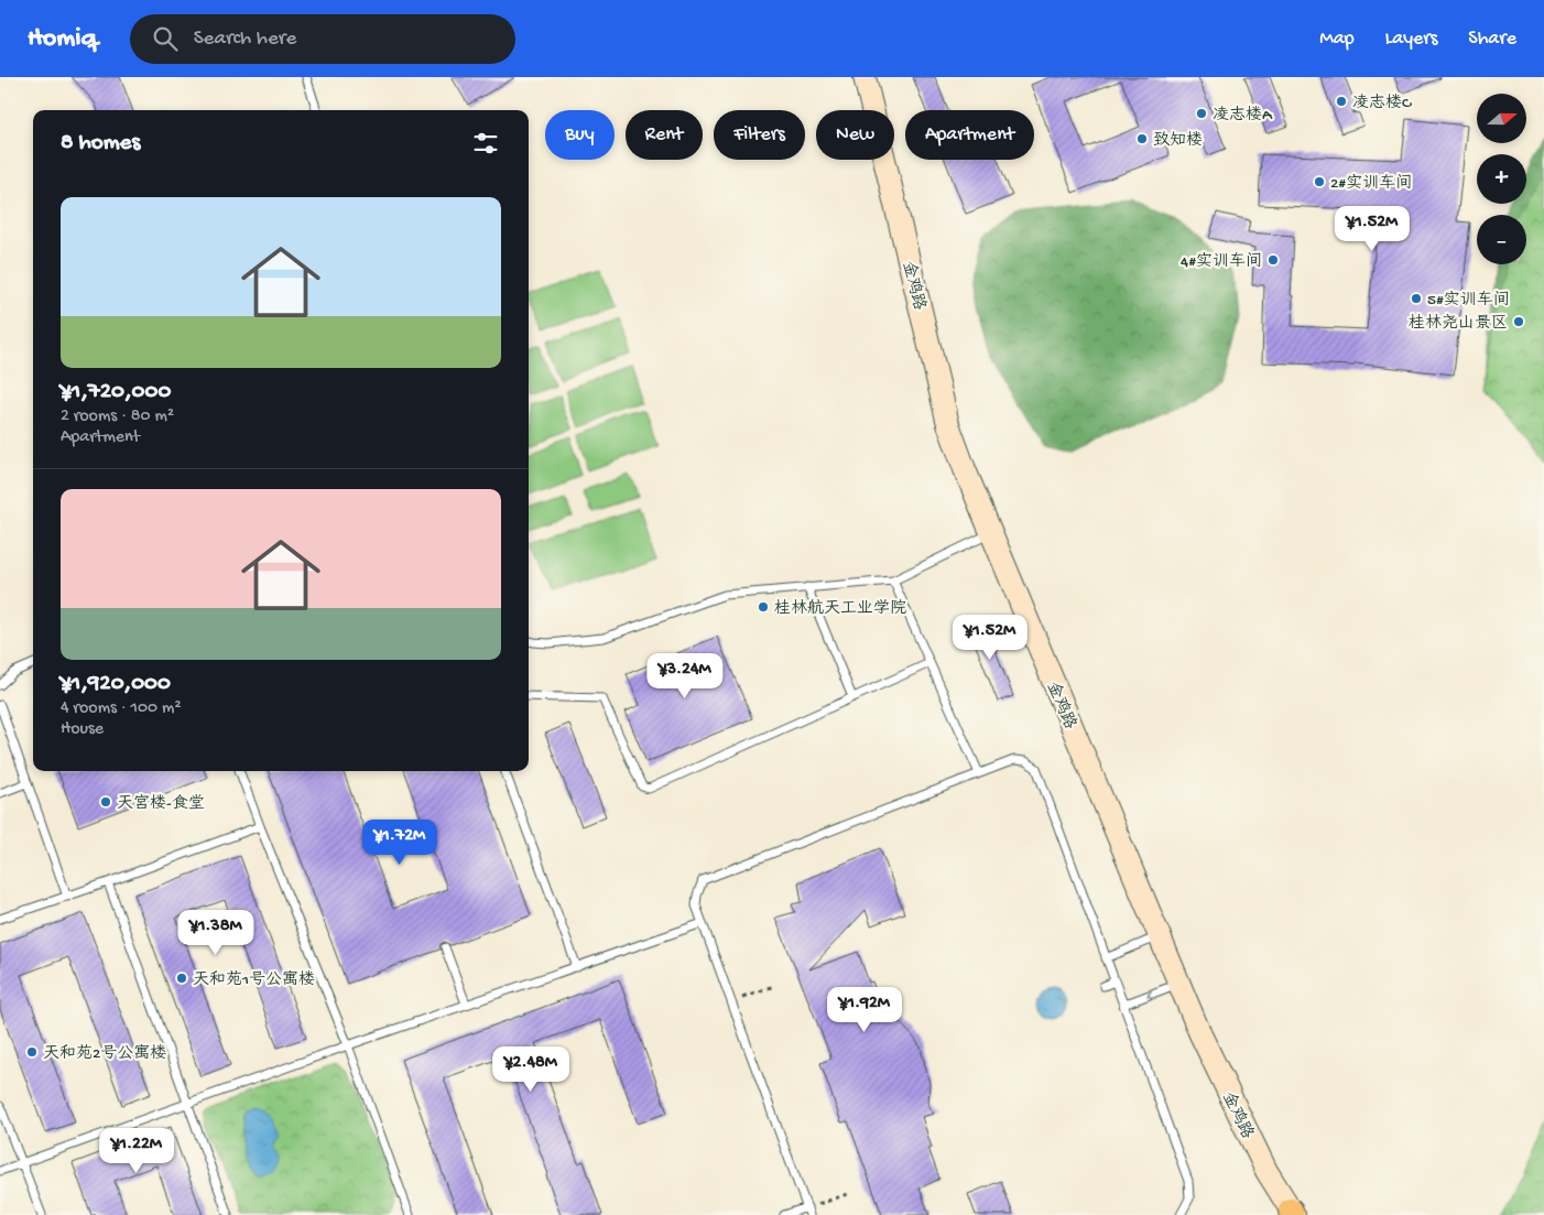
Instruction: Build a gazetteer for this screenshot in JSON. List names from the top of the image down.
{
  "streets": {
    "main road": ["金鸡路"]
  },
  "places": [
    "凌志楼C",
    "凌志楼A",
    "致知楼",
    "2#实训车间",
    "4#实训车间",
    "5#实训车间",
    "桂林尧山景区",
    "桂林航天工业学院",
    "天宫楼-食堂",
    "天和苑1号公寓楼",
    "天和苑2号公寓楼"
  ],
  "north": "right",
  "page": {
    "header": "Homiq",
    "search": "Search here",
    "nav": ["Map", "Layers", "Share"],
    "map_buttons": ["+", "−"],
    "chip": [
      "Buy",
      "Rent",
      "Filters",
      "New",
      "Apartment"
    ],
    "heading": "8 homes",
    "list": [
      {
        "name": "¥1,720,000",
        "note": "2 rooms · 80 m² · Apartment"
      },
      {
        "name": "¥1,920,000",
        "note": "4 rooms · 100 m² · House"
      }
    ],
    "price": [
      "¥1.52M",
      "¥1.52M",
      "¥3.24M",
      "¥1.72M",
      "¥1.38M",
      "¥1.92M",
      "¥2.48M",
      "¥1.22M"
    ]
  }
}
